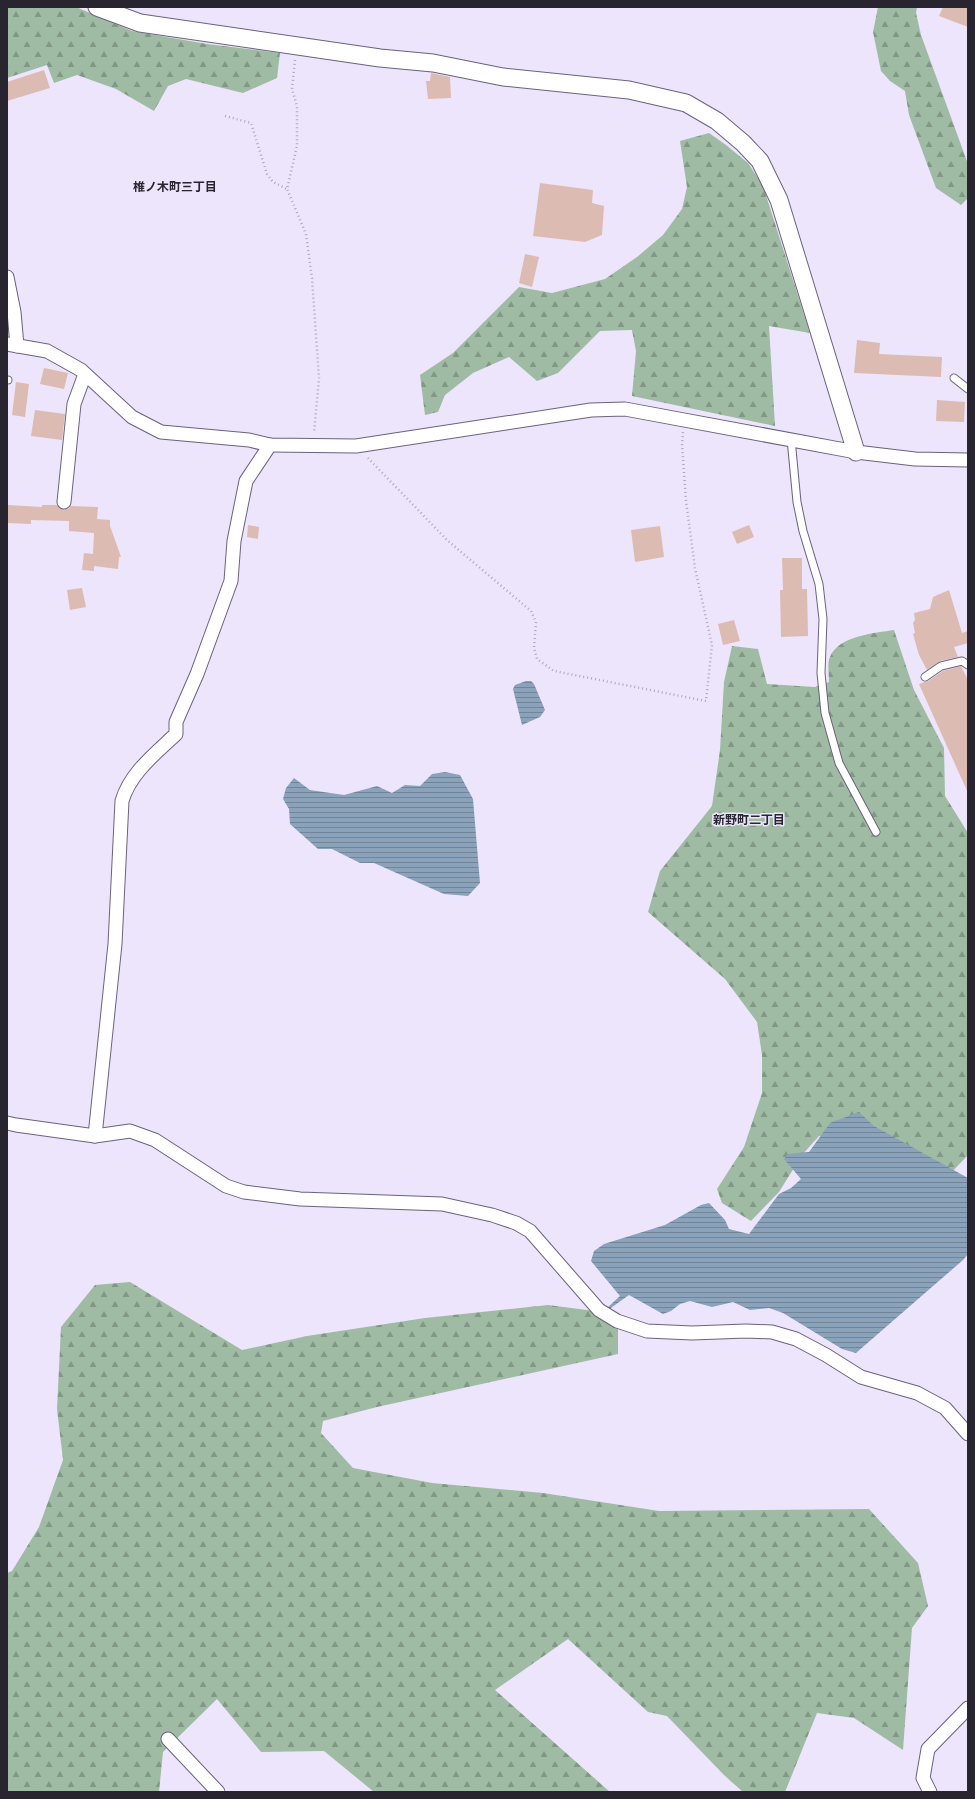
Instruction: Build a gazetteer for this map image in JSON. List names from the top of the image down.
{
  "districts": ["椎ノ木町三丁目", "新野町二丁目"]
}
